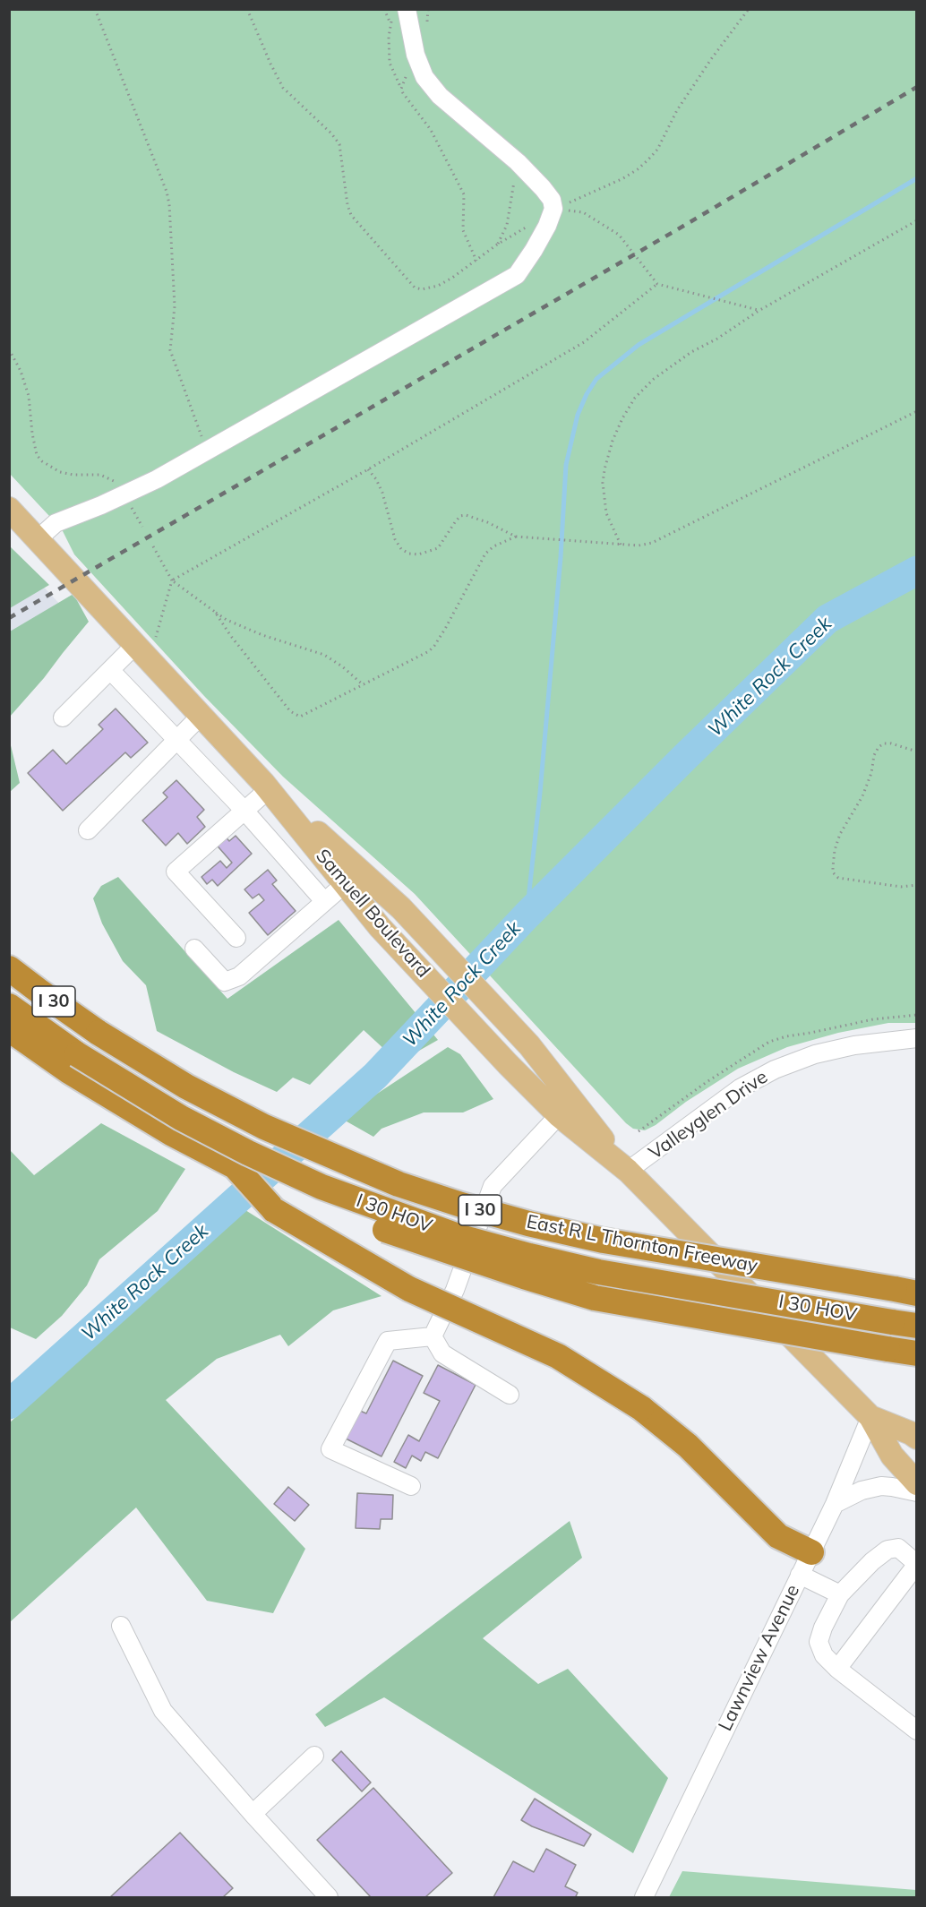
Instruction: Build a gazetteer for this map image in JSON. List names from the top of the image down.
{
  "streets": {
    "highway": ["I 30", "I 30 HOV", "East R L Thornton Freeway"],
    "main road": ["Samuell Boulevard"],
    "street": ["Valleyglen Drive", "Lawnview Avenue"]
  },
  "crossings": [
    ["Samuell Boulevard", "Valleyglen Drive"],
    ["Samuell Boulevard", "Lawnview Avenue"],
    ["I 30", "I 30 HOV"]
  ],
  "water": ["White Rock Creek"]
}
